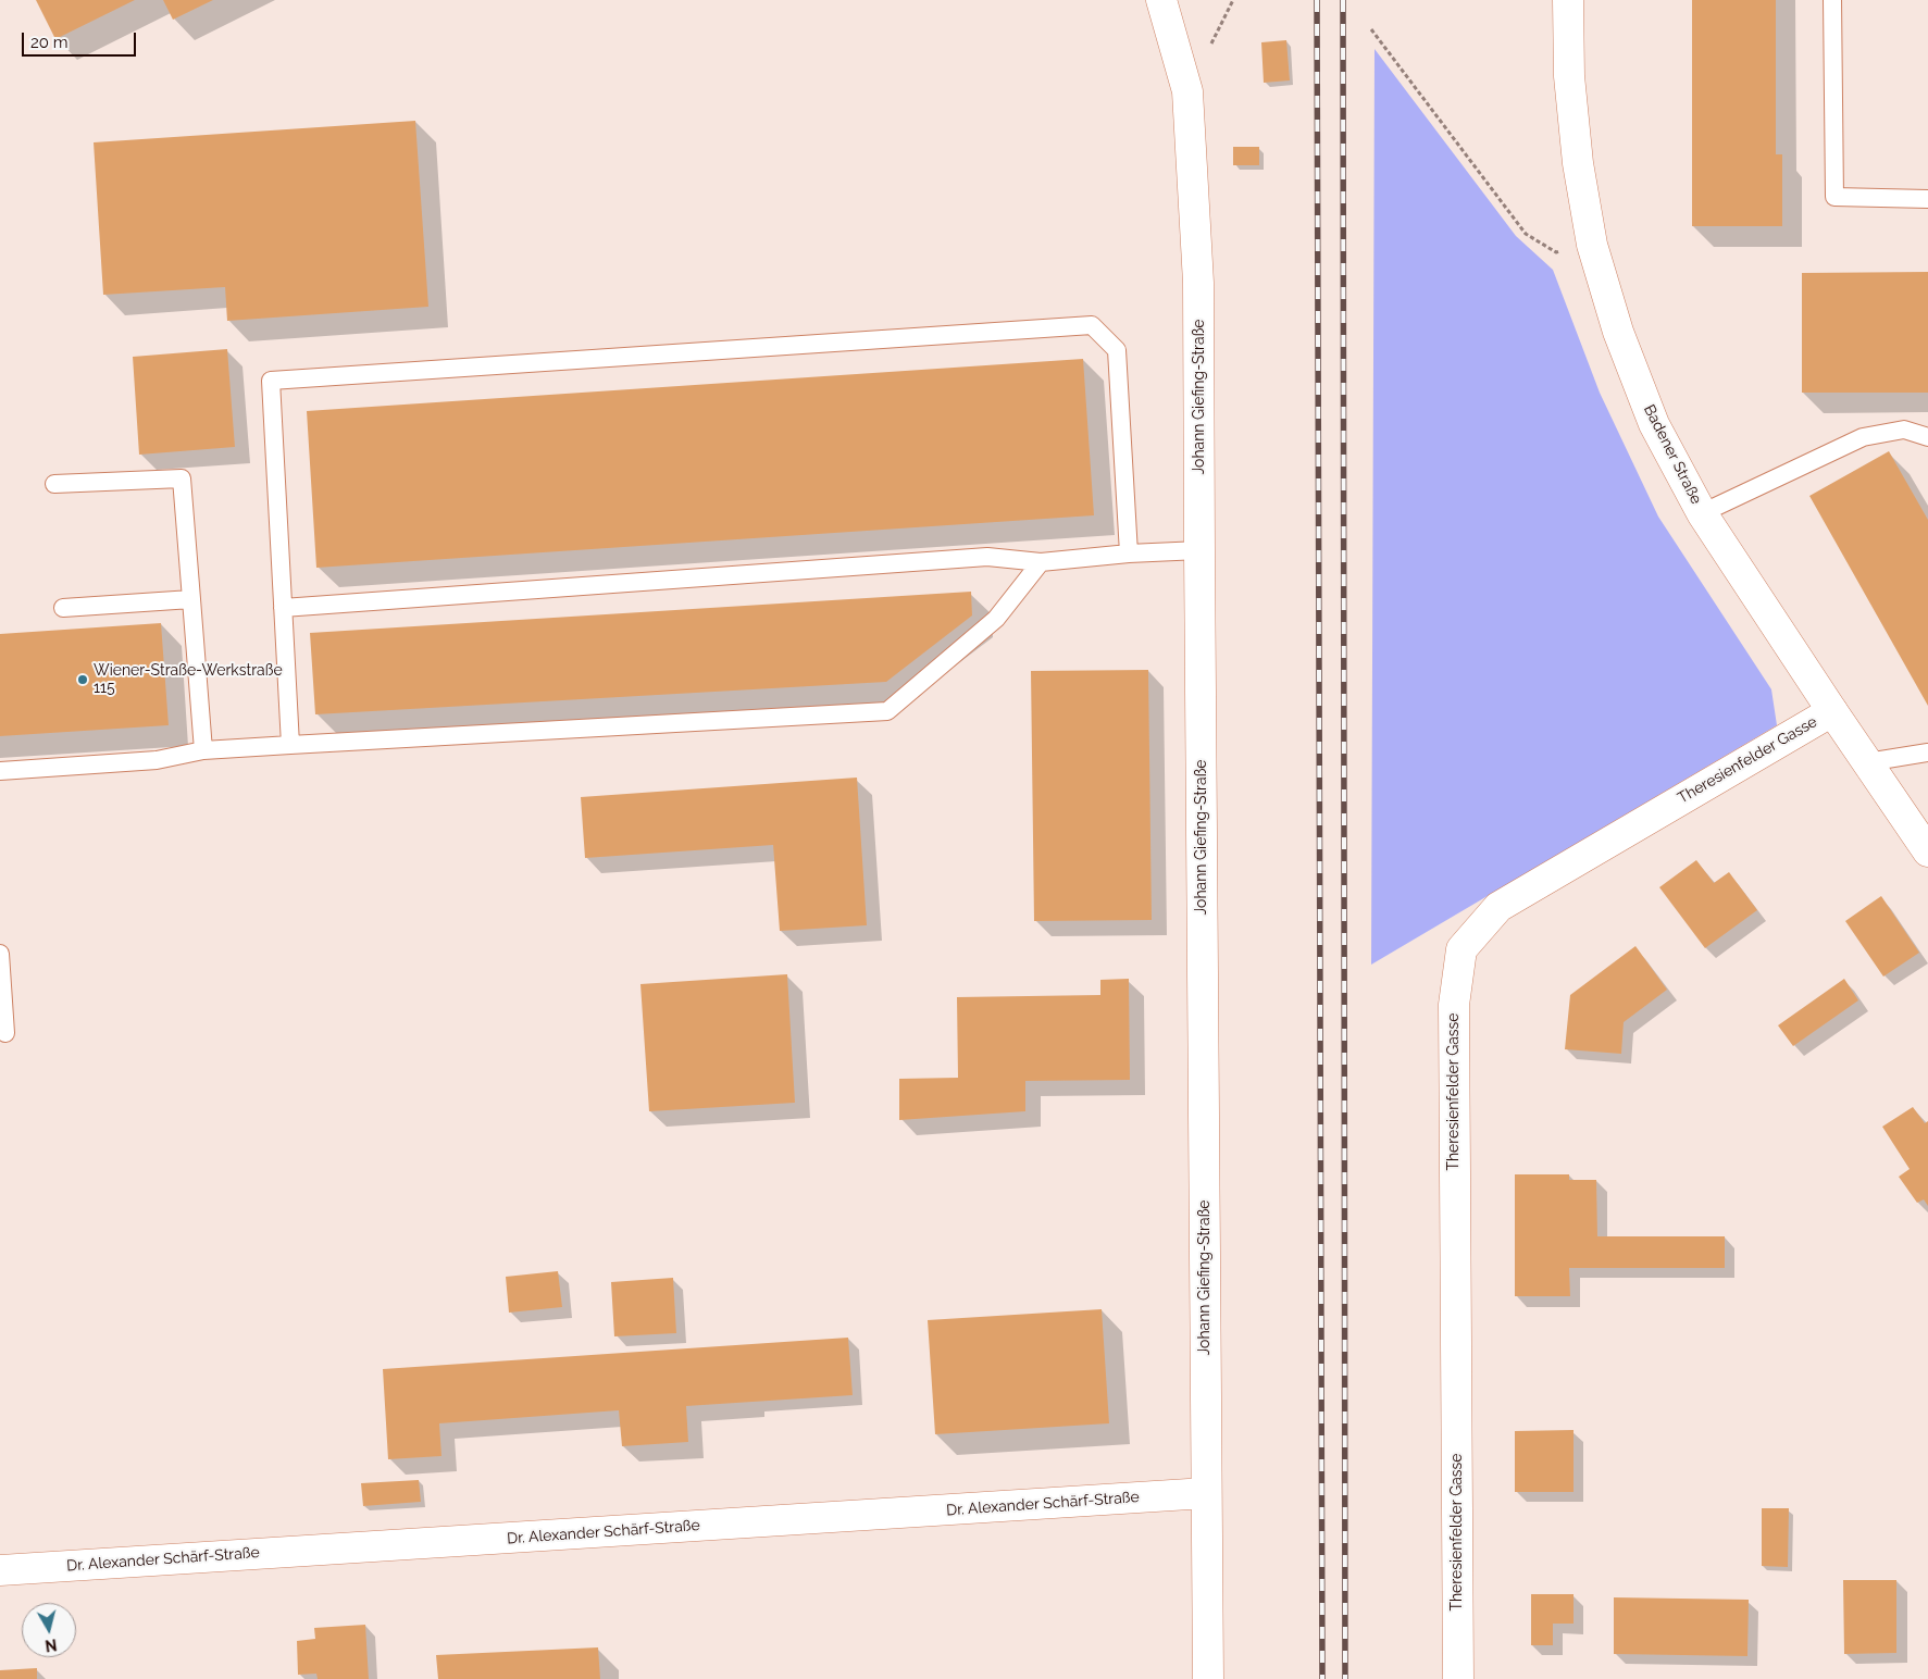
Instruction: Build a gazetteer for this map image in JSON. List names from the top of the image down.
{
  "streets": {
    "street": [
      "Johann Giefing-Straße",
      "Badener Straße",
      "Theresienfelder Gasse",
      "Dr. Alexander Schärf-Straße"
    ]
  },
  "crossings": [
    ["Johann Giefing-Straße", "Dr. Alexander Schärf-Straße"],
    ["Badener Straße", "Theresienfelder Gasse"]
  ],
  "places": ["Wiener-Straße-Werkstraße 115"],
  "scale_bar": "20 m",
  "north": "bottom"
}
